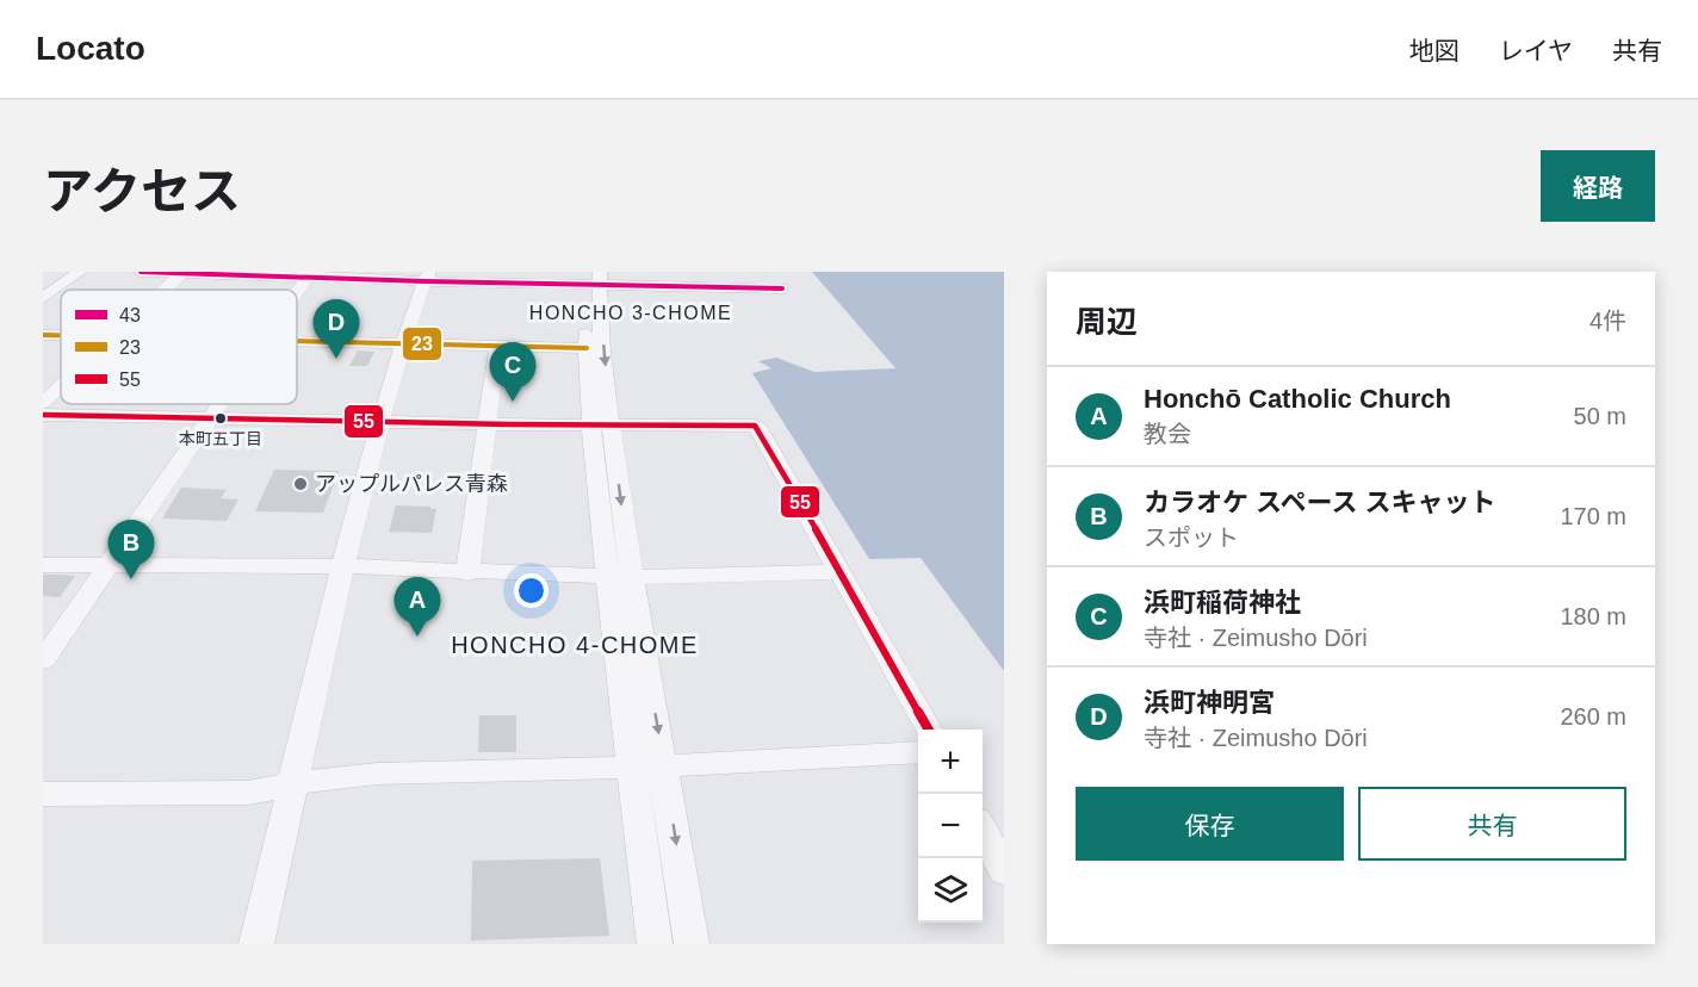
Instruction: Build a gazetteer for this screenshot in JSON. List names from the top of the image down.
{
  "districts": ["HONCHO 3-CHOME", "HONCHO 4-CHOME"],
  "places": ["本町五丁目", "アップルパレス青森"],
  "lines": ["transit line 43", "transit line 23", "transit line 55"],
  "legend": ["43", "23", "55"],
  "page": {
    "header": "Locato",
    "nav": ["地図", "レイヤ", "共有"],
    "title": "アクセス",
    "buttons": [
      "経路",
      ["保存", "共有"]
    ],
    "heading": ["周辺", "4件"],
    "pins": [
      "D",
      "C",
      "B",
      "A"
    ],
    "list": [
      {
        "mark": "A",
        "name": "Honchō Catholic Church",
        "note": "教会",
        "value": "50 m"
      },
      {
        "mark": "B",
        "name": "カラオケ スペース スキャット",
        "note": "スポット",
        "value": "170 m"
      },
      {
        "mark": "C",
        "name": "浜町稲荷神社",
        "note": "寺社 · Zeimusho Dōri",
        "value": "180 m"
      },
      {
        "mark": "D",
        "name": "浜町神明宮",
        "note": "寺社 · Zeimusho Dōri",
        "value": "260 m"
      }
    ],
    "map_buttons": ["+", "−"]
  }
}
